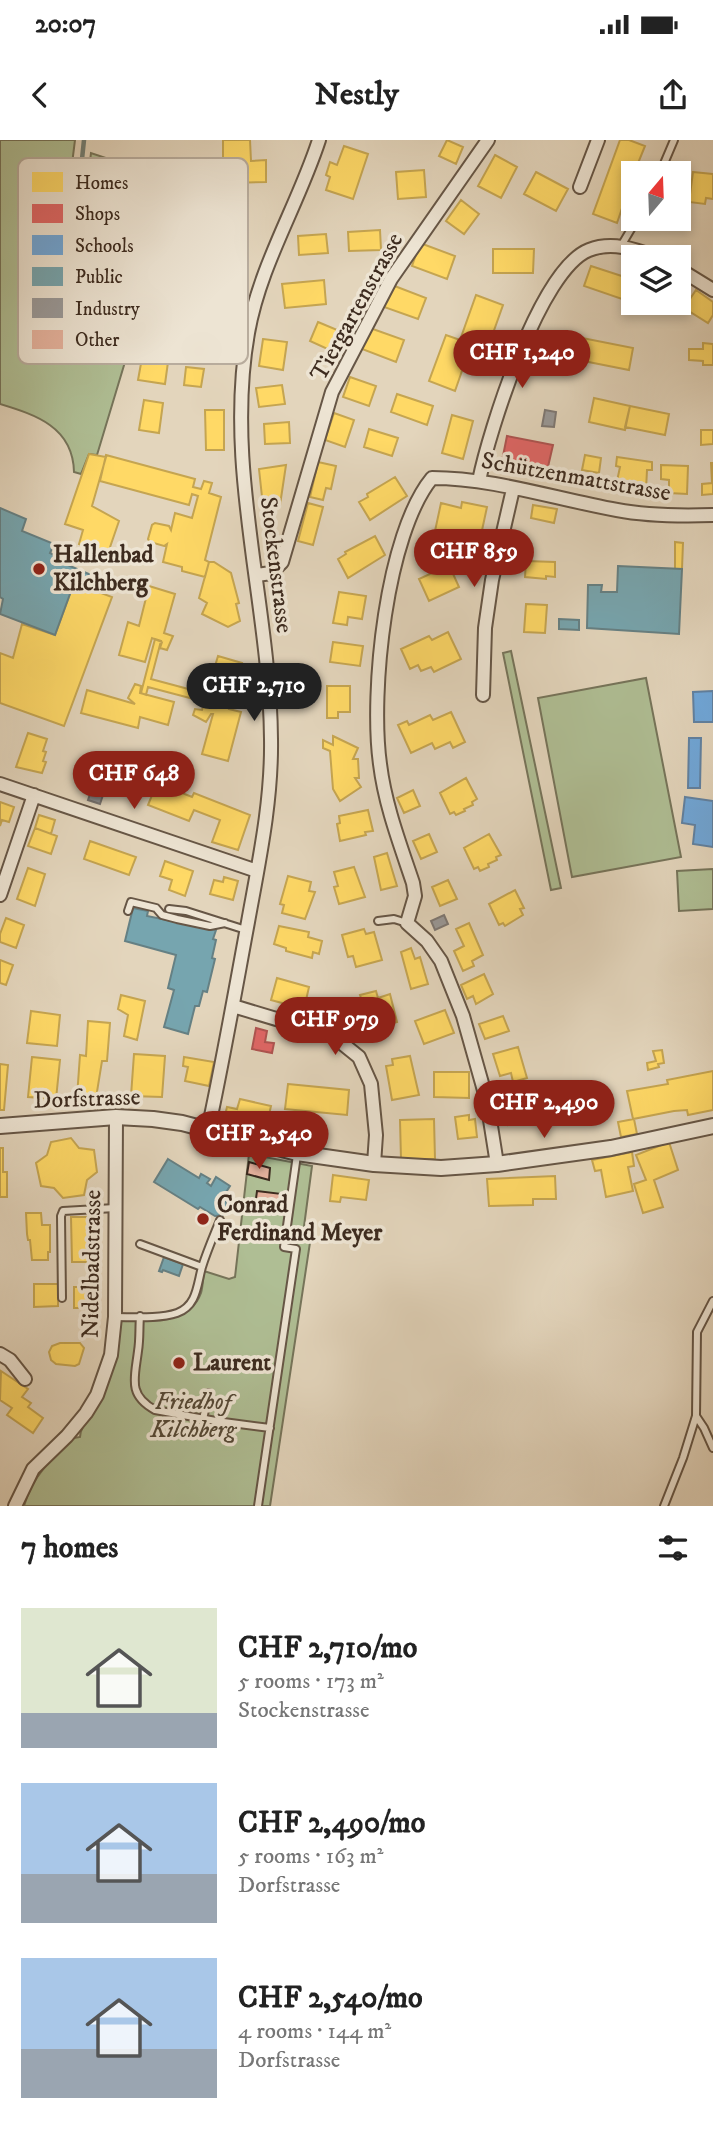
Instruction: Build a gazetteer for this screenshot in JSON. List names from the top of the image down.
{
  "streets": {
    "street": [
      "Tiergartenstrasse",
      "Schützenmattstrasse",
      "Stockenstrasse",
      "Dorfstrasse",
      "Nidelbadstrasse"
    ]
  },
  "crossings": [
    ["Tiergartenstrasse", "Stockenstrasse"],
    ["Stockenstrasse", "Dorfstrasse"],
    ["Dorfstrasse", "Nidelbadstrasse"]
  ],
  "parks": ["Friedhof Kilchberg"],
  "places": ["Hallenbad Kilchberg", "Conrad Ferdinand Meyer", "Laurent"],
  "legend": [
    "Homes",
    "Shops",
    "Schools",
    "Public",
    "Industry",
    "Other"
  ],
  "north": "top",
  "page": {
    "status": "20:07",
    "header": "Nestly",
    "price": [
      "CHF 1,240",
      "CHF 859",
      "CHF 2,710",
      "CHF 648",
      "CHF 979",
      "CHF 2,490",
      "CHF 2,540"
    ],
    "heading": "7 homes",
    "list": [
      {
        "name": "CHF 2,710/mo",
        "note": "5 rooms · 173 m² · Stockenstrasse"
      },
      {
        "name": "CHF 2,490/mo",
        "note": "5 rooms · 163 m² · Dorfstrasse"
      },
      {
        "name": "CHF 2,540/mo",
        "note": "4 rooms · 144 m² · Dorfstrasse"
      }
    ]
  }
}
